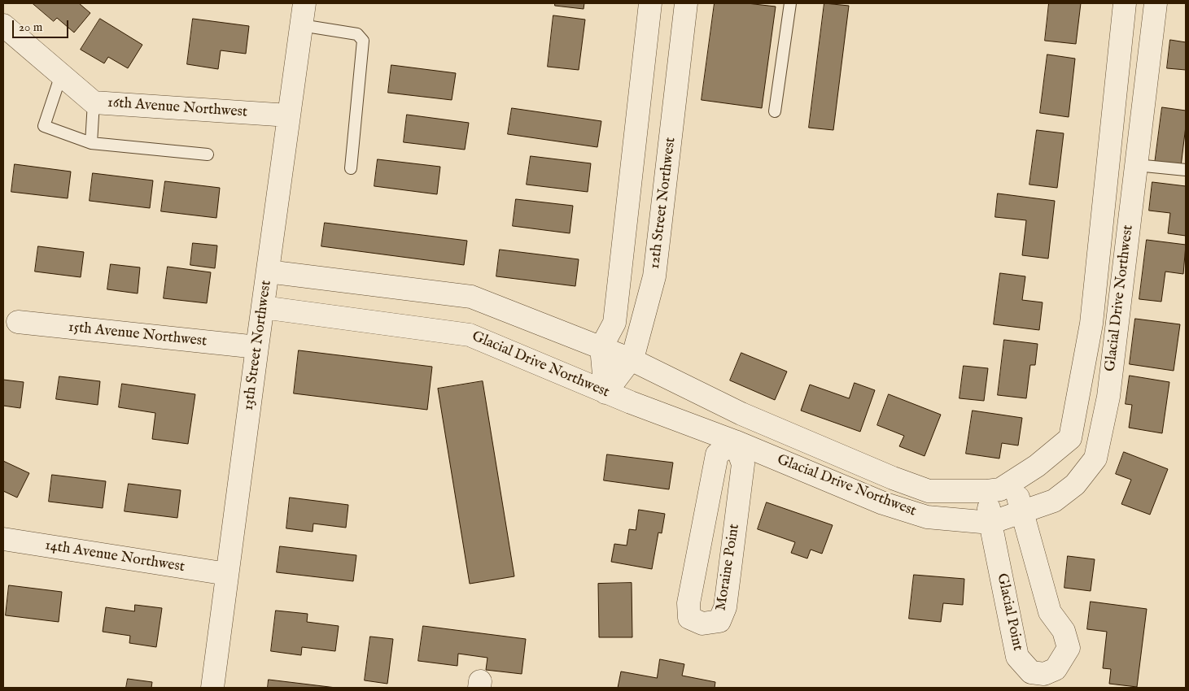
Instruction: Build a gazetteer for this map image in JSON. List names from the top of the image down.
{
  "streets": {
    "street": [
      "16th Avenue Northwest",
      "12th Street Northwest",
      "Glacial Drive Northwest",
      "15th Avenue Northwest",
      "13th Street Northwest",
      "14th Avenue Northwest",
      "Moraine Point",
      "Glacial Point"
    ]
  },
  "crossings": [
    ["16th Avenue Northwest", "13th Street Northwest"],
    ["12th Street Northwest", "Glacial Drive Northwest"],
    ["Glacial Drive Northwest", "13th Street Northwest"],
    ["Glacial Drive Northwest", "Moraine Point"],
    ["Glacial Drive Northwest", "Glacial Point"],
    ["15th Avenue Northwest", "13th Street Northwest"],
    ["13th Street Northwest", "14th Avenue Northwest"]
  ],
  "scale_bar": "20 m"
}
